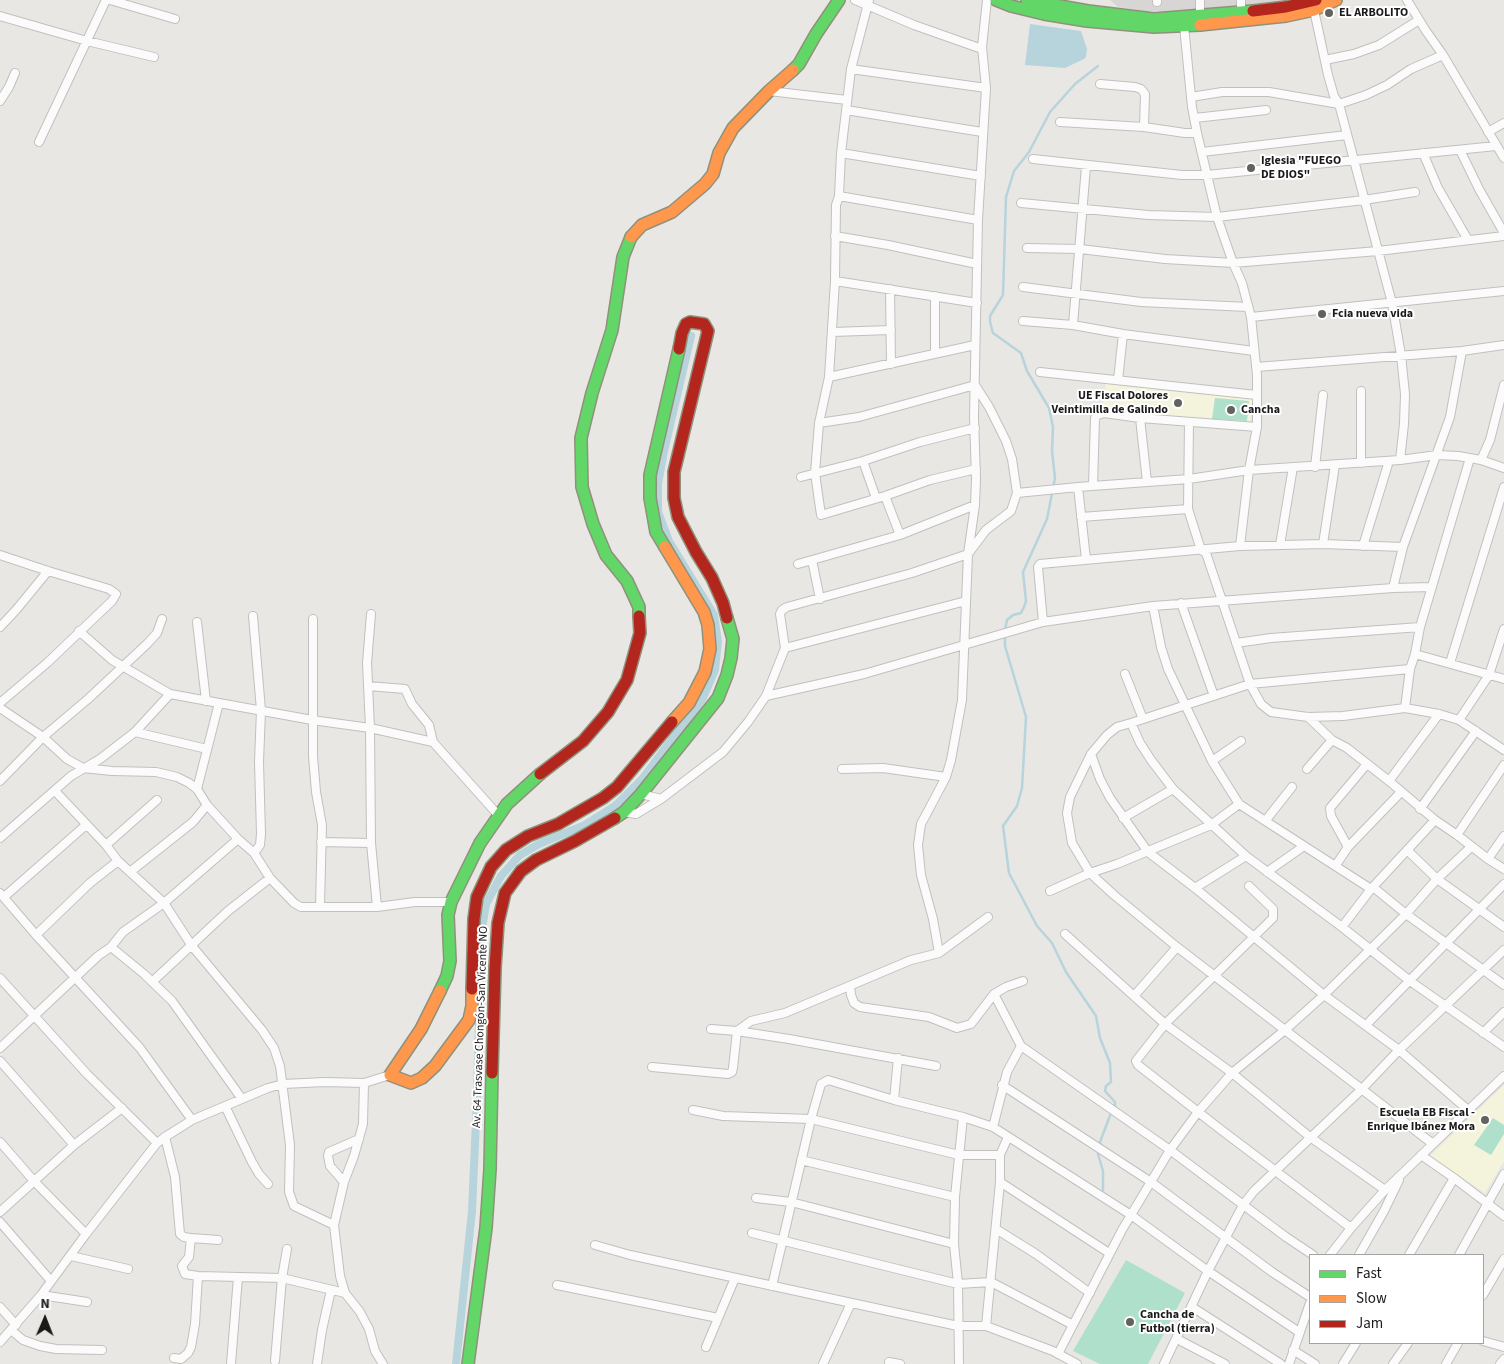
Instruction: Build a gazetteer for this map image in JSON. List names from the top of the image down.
{
  "streets": {
    "street": ["Av. 64 Trasvase Chongón-San Vicente NO"]
  },
  "places": [
    "EL ARBOLITO",
    "Iglesia \"FUEGO DE DIOS\"",
    "Fcia nueva vida",
    "UE Fiscal Dolores Veintimilla de Galindo",
    "Cancha",
    "Escuela EB Fiscal - Enrique Ibánez Mora",
    "Cancha de Futbol (tierra)"
  ],
  "legend": ["Fast", "Slow", "Jam"],
  "north": "top"
}
